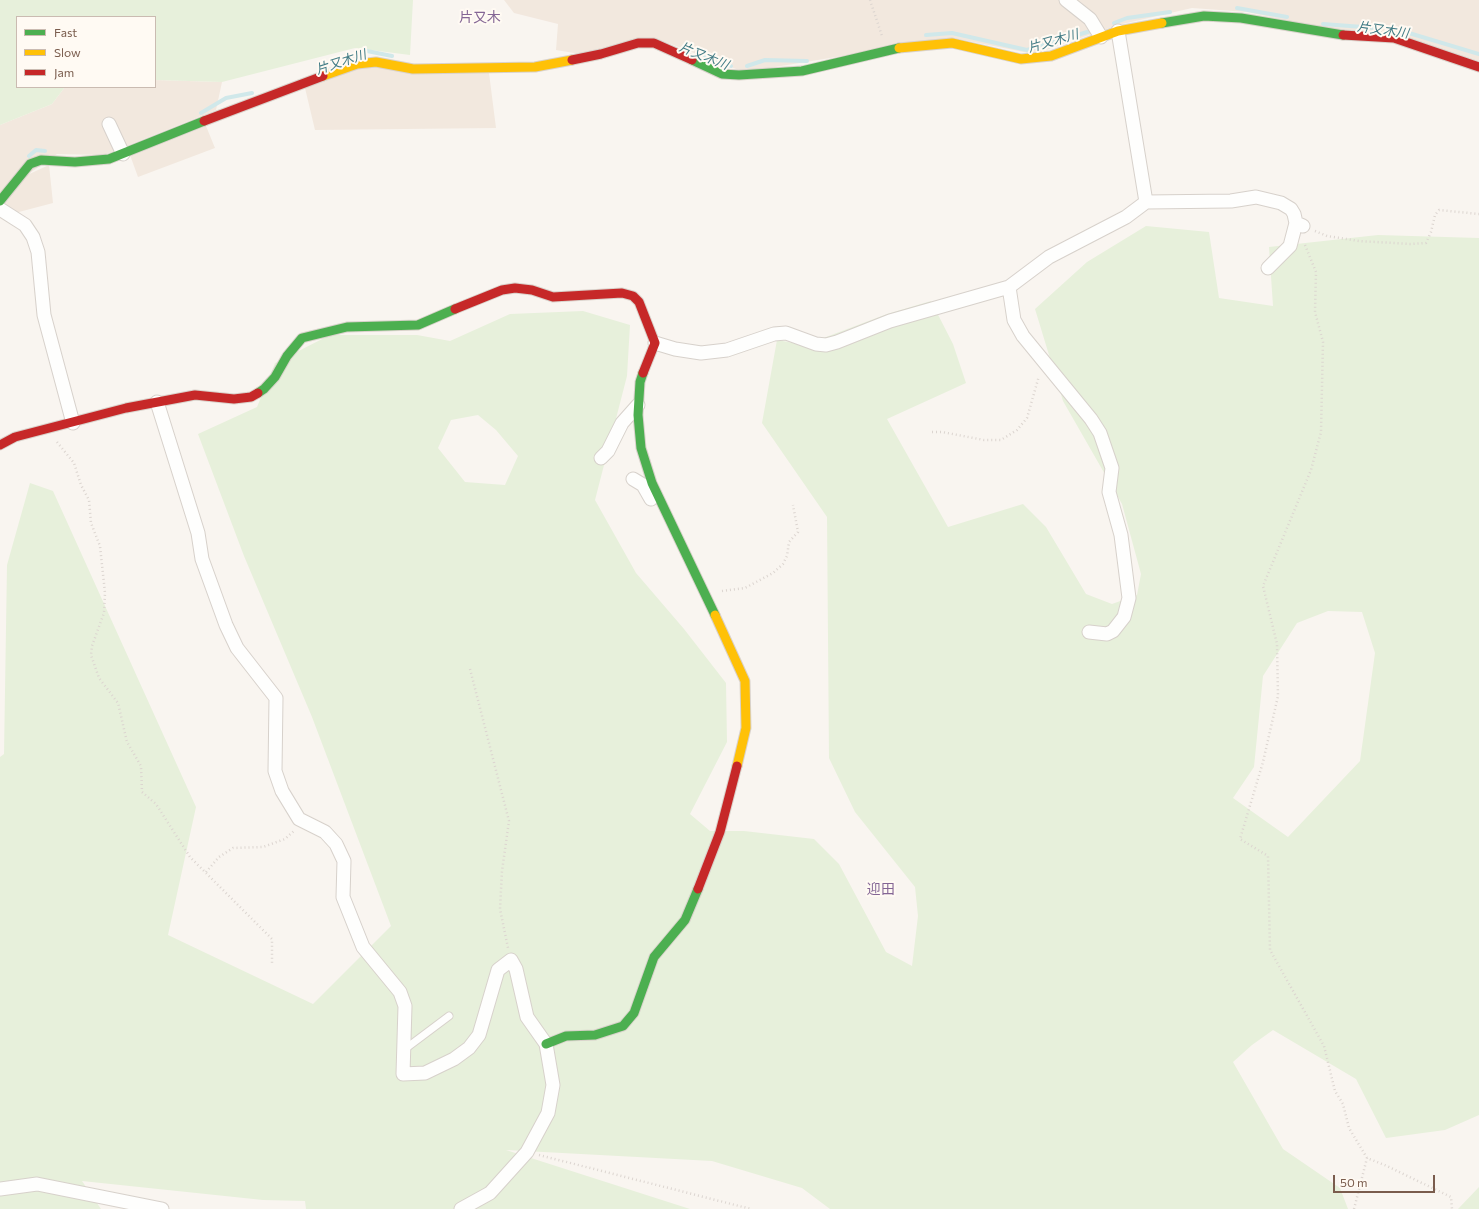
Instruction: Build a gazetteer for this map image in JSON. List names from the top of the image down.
{
  "districts": ["片又木", "迎田"],
  "water": ["片又木川"],
  "legend": ["Fast", "Slow", "Jam"],
  "scale_bar": "50 m"
}
